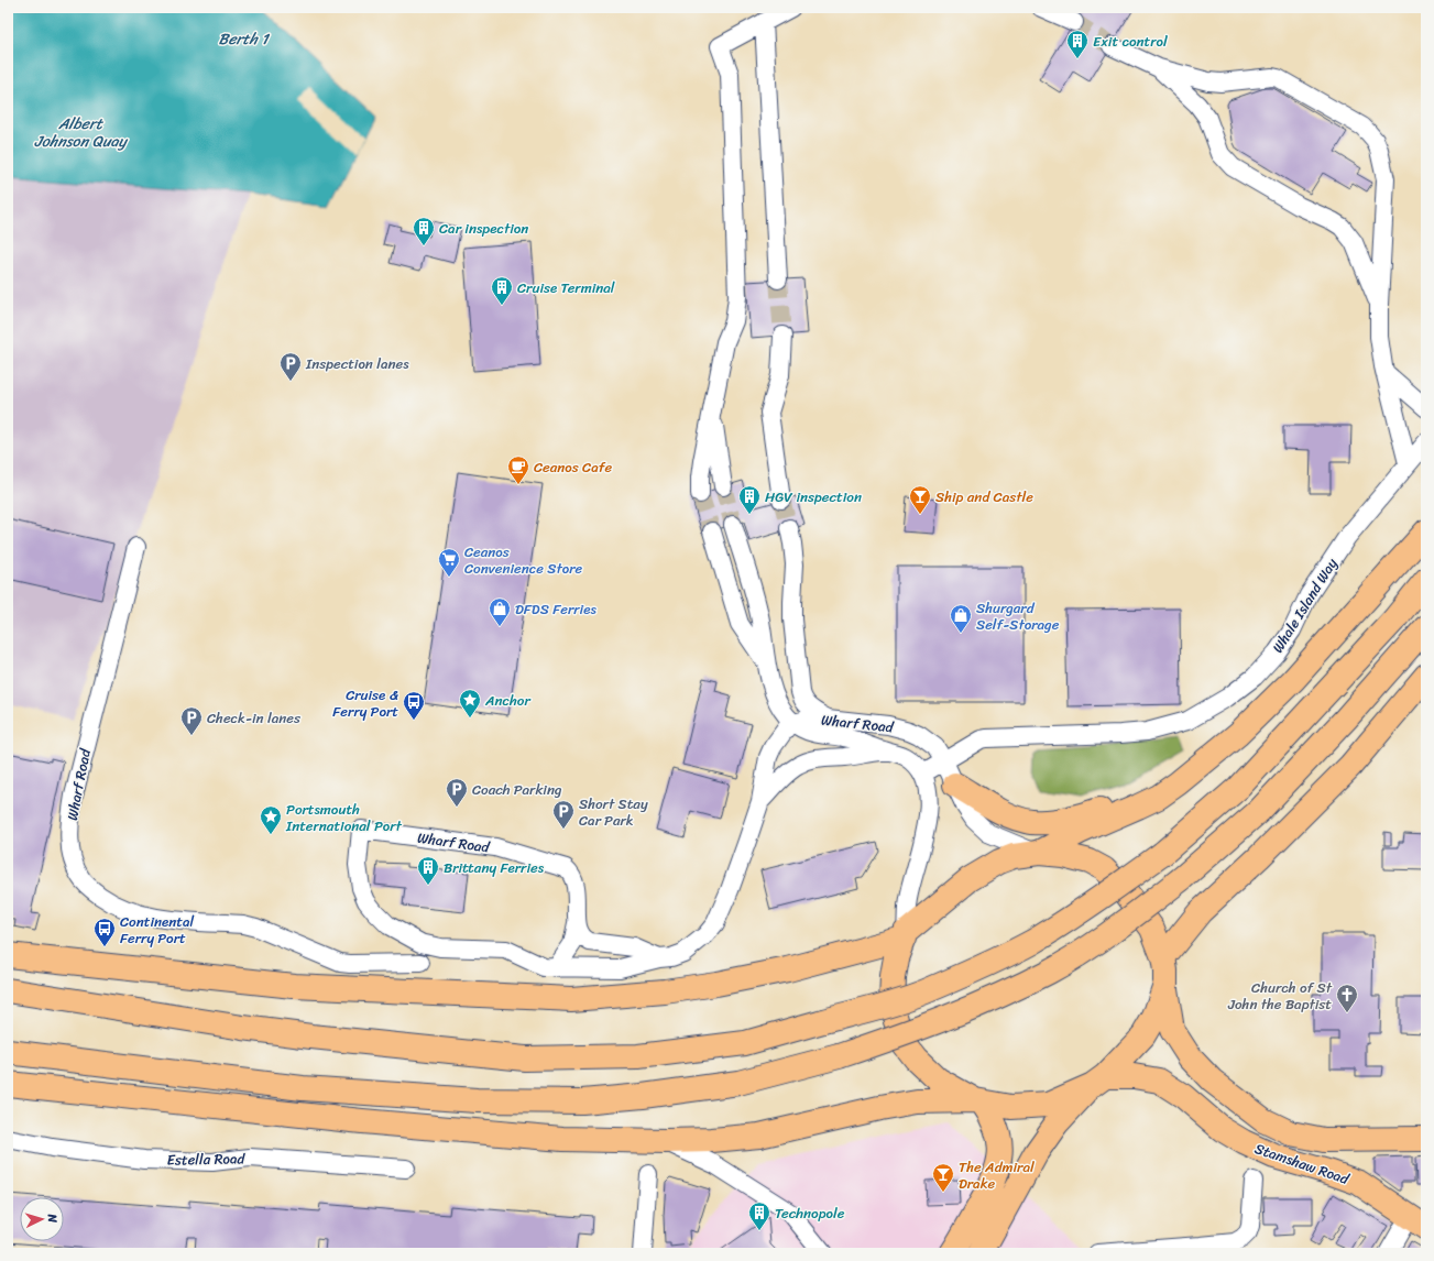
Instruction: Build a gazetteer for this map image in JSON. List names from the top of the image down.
{
  "streets": {
    "main road": ["Stamshaw Road"],
    "street": ["Whale Island Way", "Wharf Road", "Estella Road"]
  },
  "crossings": [
    ["Whale Island Way", "Wharf Road"]
  ],
  "water": ["Berth 1", "Albert Johnson Quay"],
  "places": {
    "building": [
      "Exit control",
      "Car inspection",
      "Cruise Terminal",
      "HGV inspection",
      "Brittany Ferries",
      "Technopole"
    ],
    "parking": [
      "Inspection lanes",
      "Check-in lanes",
      "Coach Parking",
      "Short Stay Car Park"
    ],
    "cafe": ["Ceanos Cafe"],
    "bar": ["Ship and Castle", "The Admiral Drake"],
    "supermarket": ["Ceanos Convenience Store"],
    "shop": ["DFDS Ferries", "Shurgard Self-Storage"],
    "place": ["Anchor", "Portsmouth International Port"],
    "bus stop": ["Cruise & Ferry Port", "Continental Ferry Port"],
    "church": ["Church of St John the Baptist"]
  },
  "north": "right"
}
